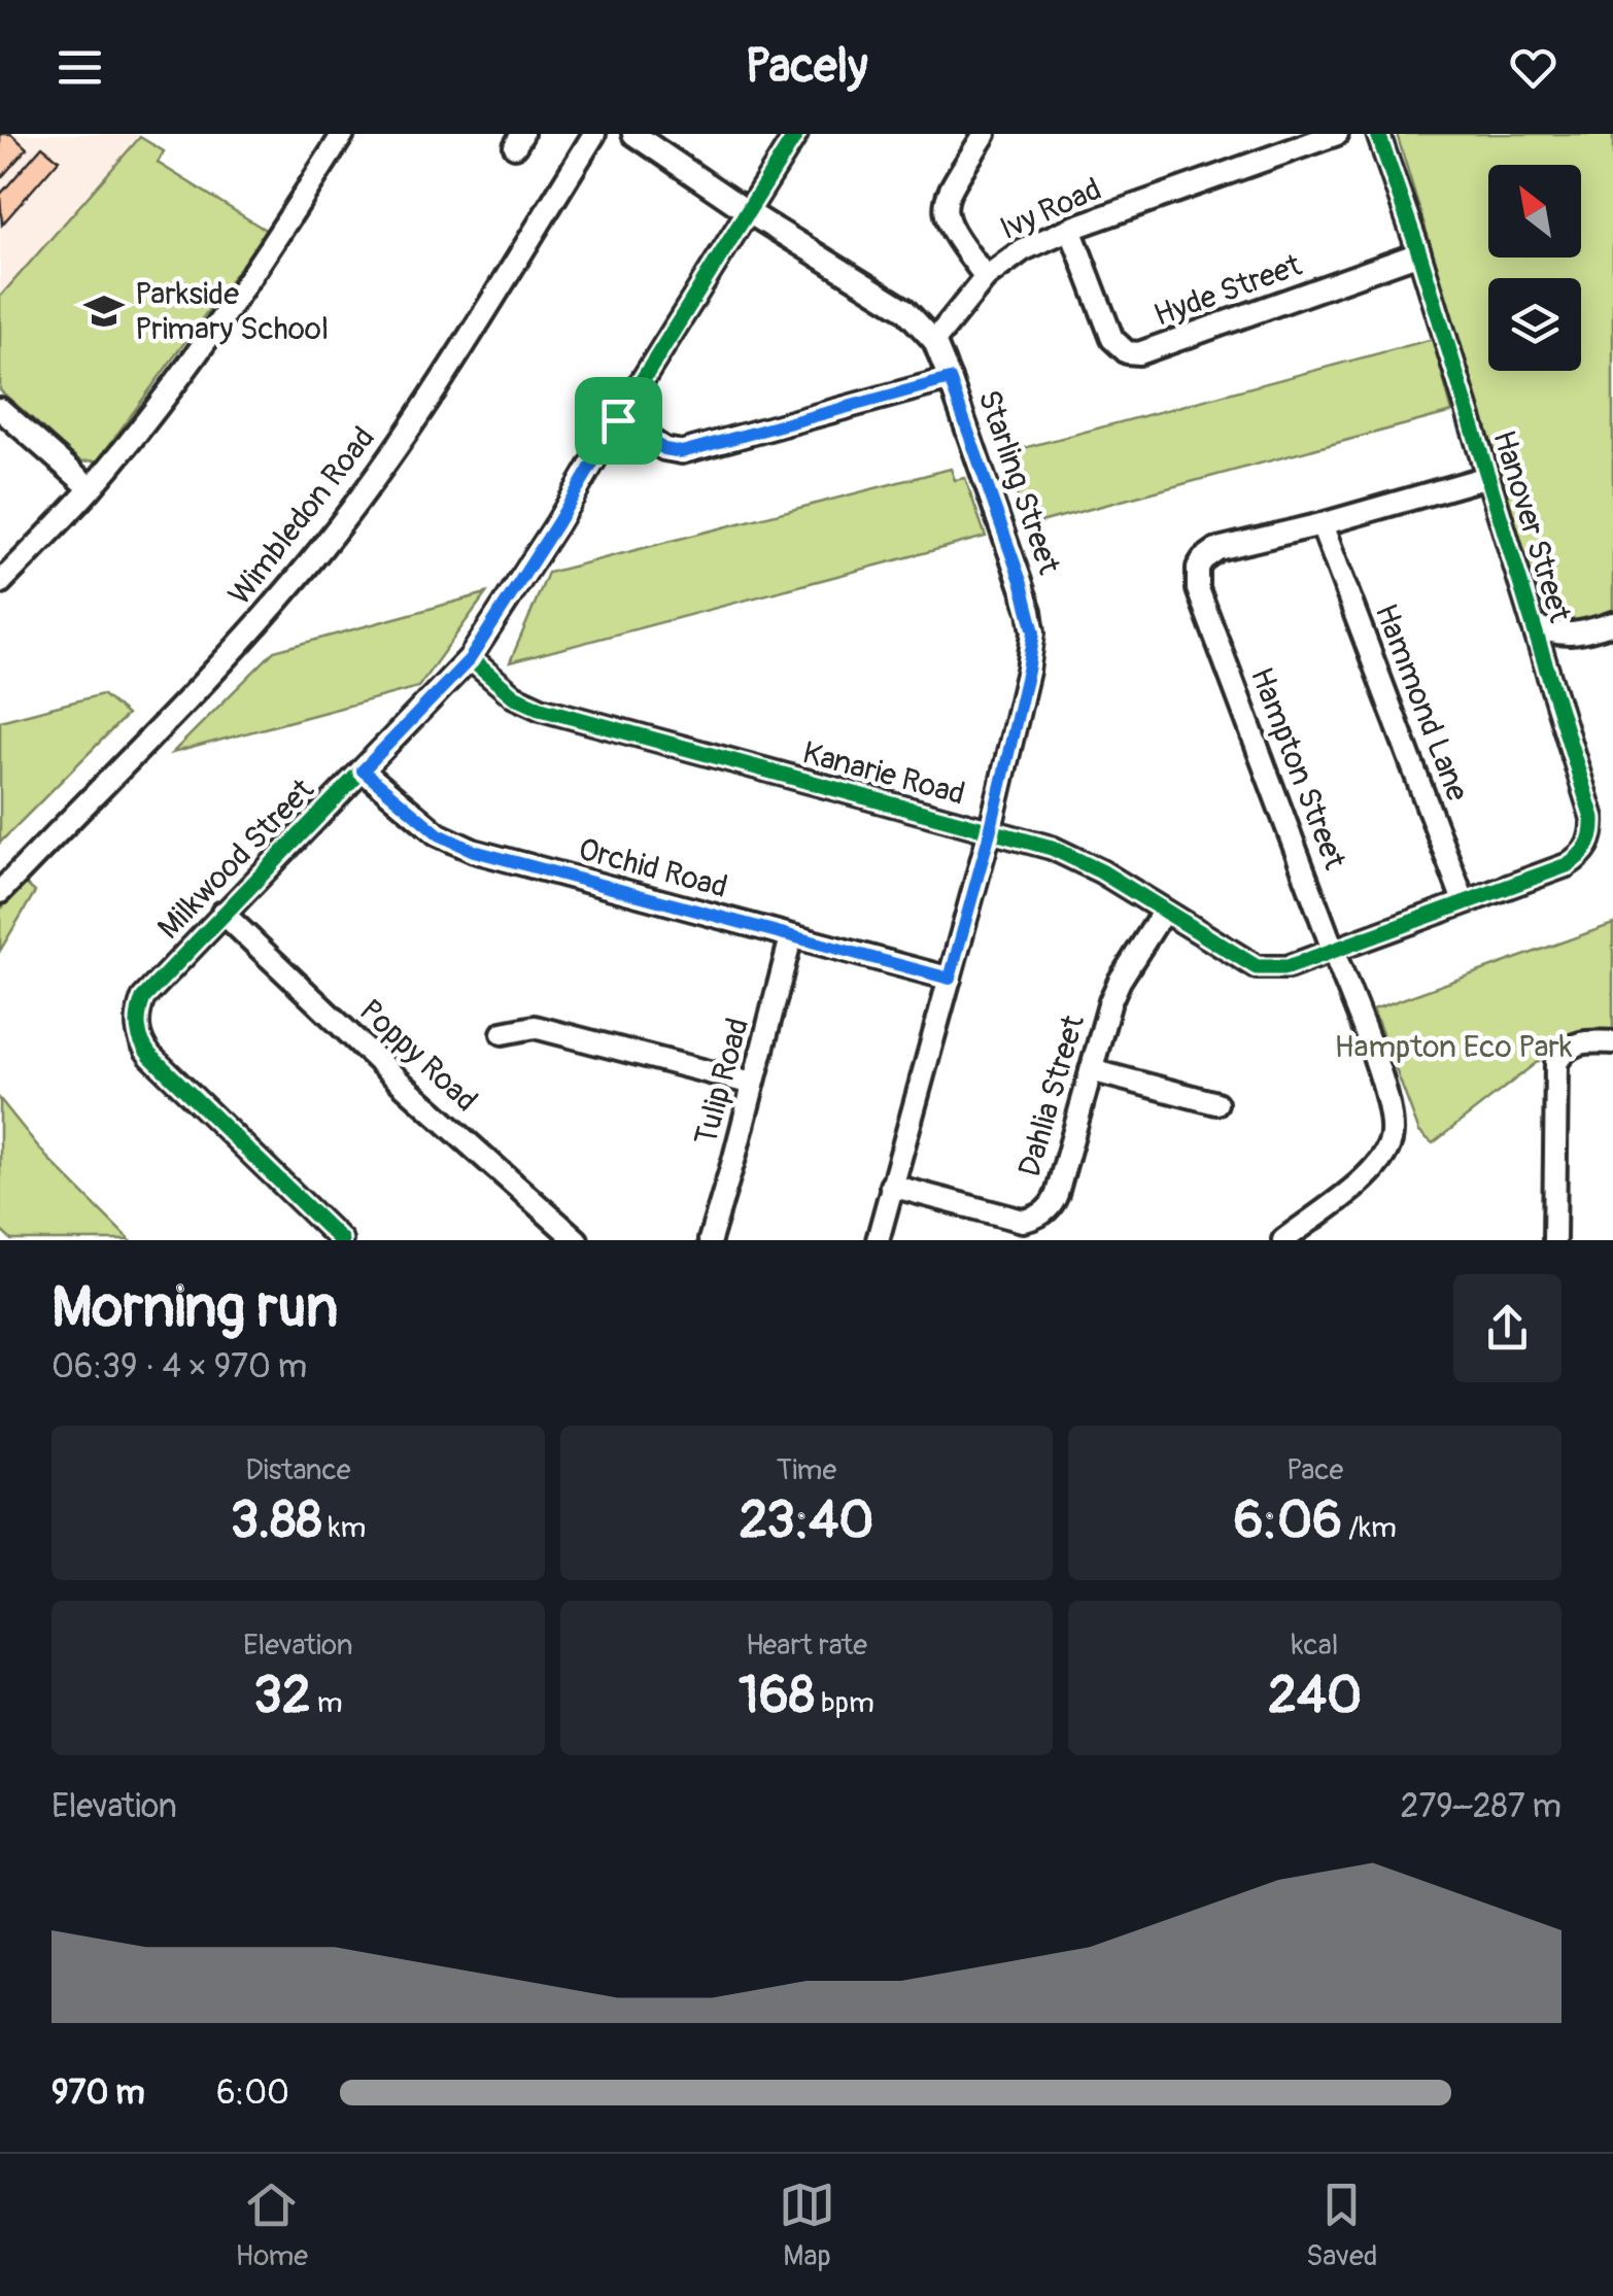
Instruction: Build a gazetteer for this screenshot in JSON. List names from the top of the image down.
{
  "streets": {
    "street": [
      "Ivy Road",
      "Hyde Street",
      "Starling Street",
      "Wimbledon Road",
      "Hanover Street",
      "Hammond Lane",
      "Hampton Street",
      "Kanarie Road",
      "Milkwood Street",
      "Orchid Road",
      "Poppy Road",
      "Tulip Road",
      "Dahlia Street"
    ]
  },
  "crossings": [
    ["Ivy Road", "Hyde Street"],
    ["Ivy Road", "Starling Street"],
    ["Hyde Street", "Hanover Street"],
    ["Starling Street", "Kanarie Road"],
    ["Starling Street", "Milkwood Street"],
    ["Starling Street", "Orchid Road"],
    ["Starling Street", "Dahlia Street"],
    ["Hanover Street", "Hammond Lane"],
    ["Hanover Street", "Hampton Street"],
    ["Hanover Street", "Kanarie Road"],
    ["Hammond Lane", "Hampton Street"],
    ["Hampton Street", "Kanarie Road"],
    ["Kanarie Road", "Milkwood Street"],
    ["Kanarie Road", "Dahlia Street"],
    ["Milkwood Street", "Orchid Road"],
    ["Milkwood Street", "Poppy Road"],
    ["Orchid Road", "Tulip Road"]
  ],
  "parks": ["Hampton Eco Park"],
  "places": {
    "school or university": ["Parkside Primary School"]
  },
  "north": "top left",
  "page": {
    "header": "Pacely",
    "heading": ["Morning run", "06:39 · 4 × 970 m"],
    "stats": [
      ["Distance", "3.88 km"],
      ["Time", "23:40"],
      ["Pace", "6:06 /km"],
      ["Elevation", "32 m"],
      ["Heart rate", "168 bpm"],
      ["kcal", "240"]
    ],
    "chart": ["Elevation", "279–287 m"],
    "list": [
      {
        "name": "970 m",
        "note": "6:00"
      }
    ],
    "tabs": ["Home", "Map", "Saved"]
  }
}
